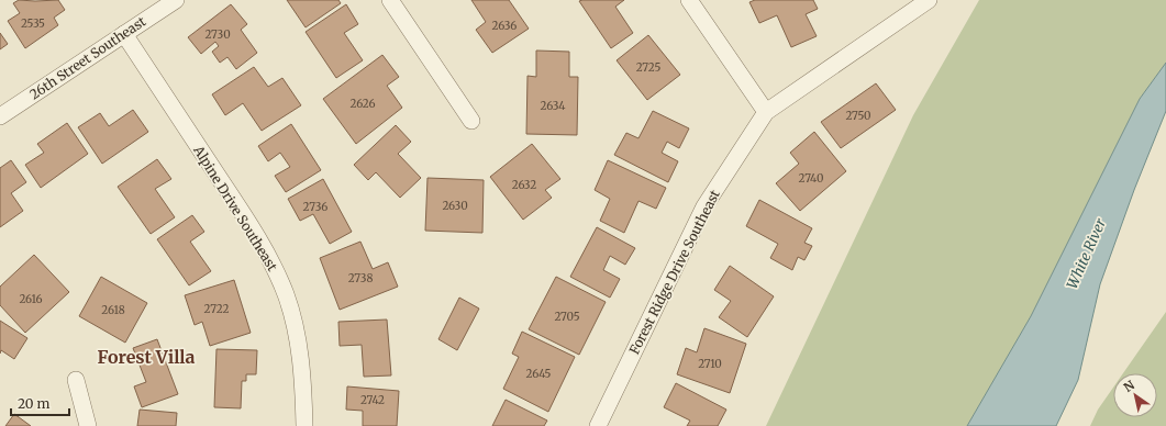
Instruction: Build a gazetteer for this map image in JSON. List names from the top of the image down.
{
  "streets": {
    "street": ["26th Street Southeast", "Alpine Drive Southeast", "Forest Ridge Drive Southeast"]
  },
  "crossings": [
    ["26th Street Southeast", "Alpine Drive Southeast"]
  ],
  "districts": ["Forest Villa"],
  "water": ["White River"],
  "house_numbers": [
    "2535",
    "2636",
    "2730",
    "2725",
    "2626",
    "2634",
    "2750",
    "2740",
    "2632",
    "2630",
    "2736",
    "2738",
    "2616",
    "2722",
    "2618",
    "2705",
    "2710",
    "2645",
    "2742"
  ],
  "scale_bar": "20 m",
  "north": "top left"
}
